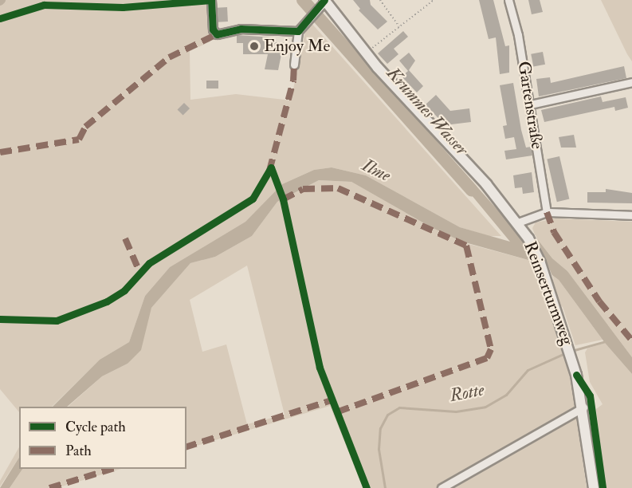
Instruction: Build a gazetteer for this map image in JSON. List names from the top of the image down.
{
  "streets": {
    "main road": ["Reinserturmweg"],
    "street": ["Gartenstraße"]
  },
  "water": ["Krummes Wasser", "Ilme", "Rotte"],
  "places": ["Enjoy Me"],
  "legend": ["Cycle path", "Path"]
}
